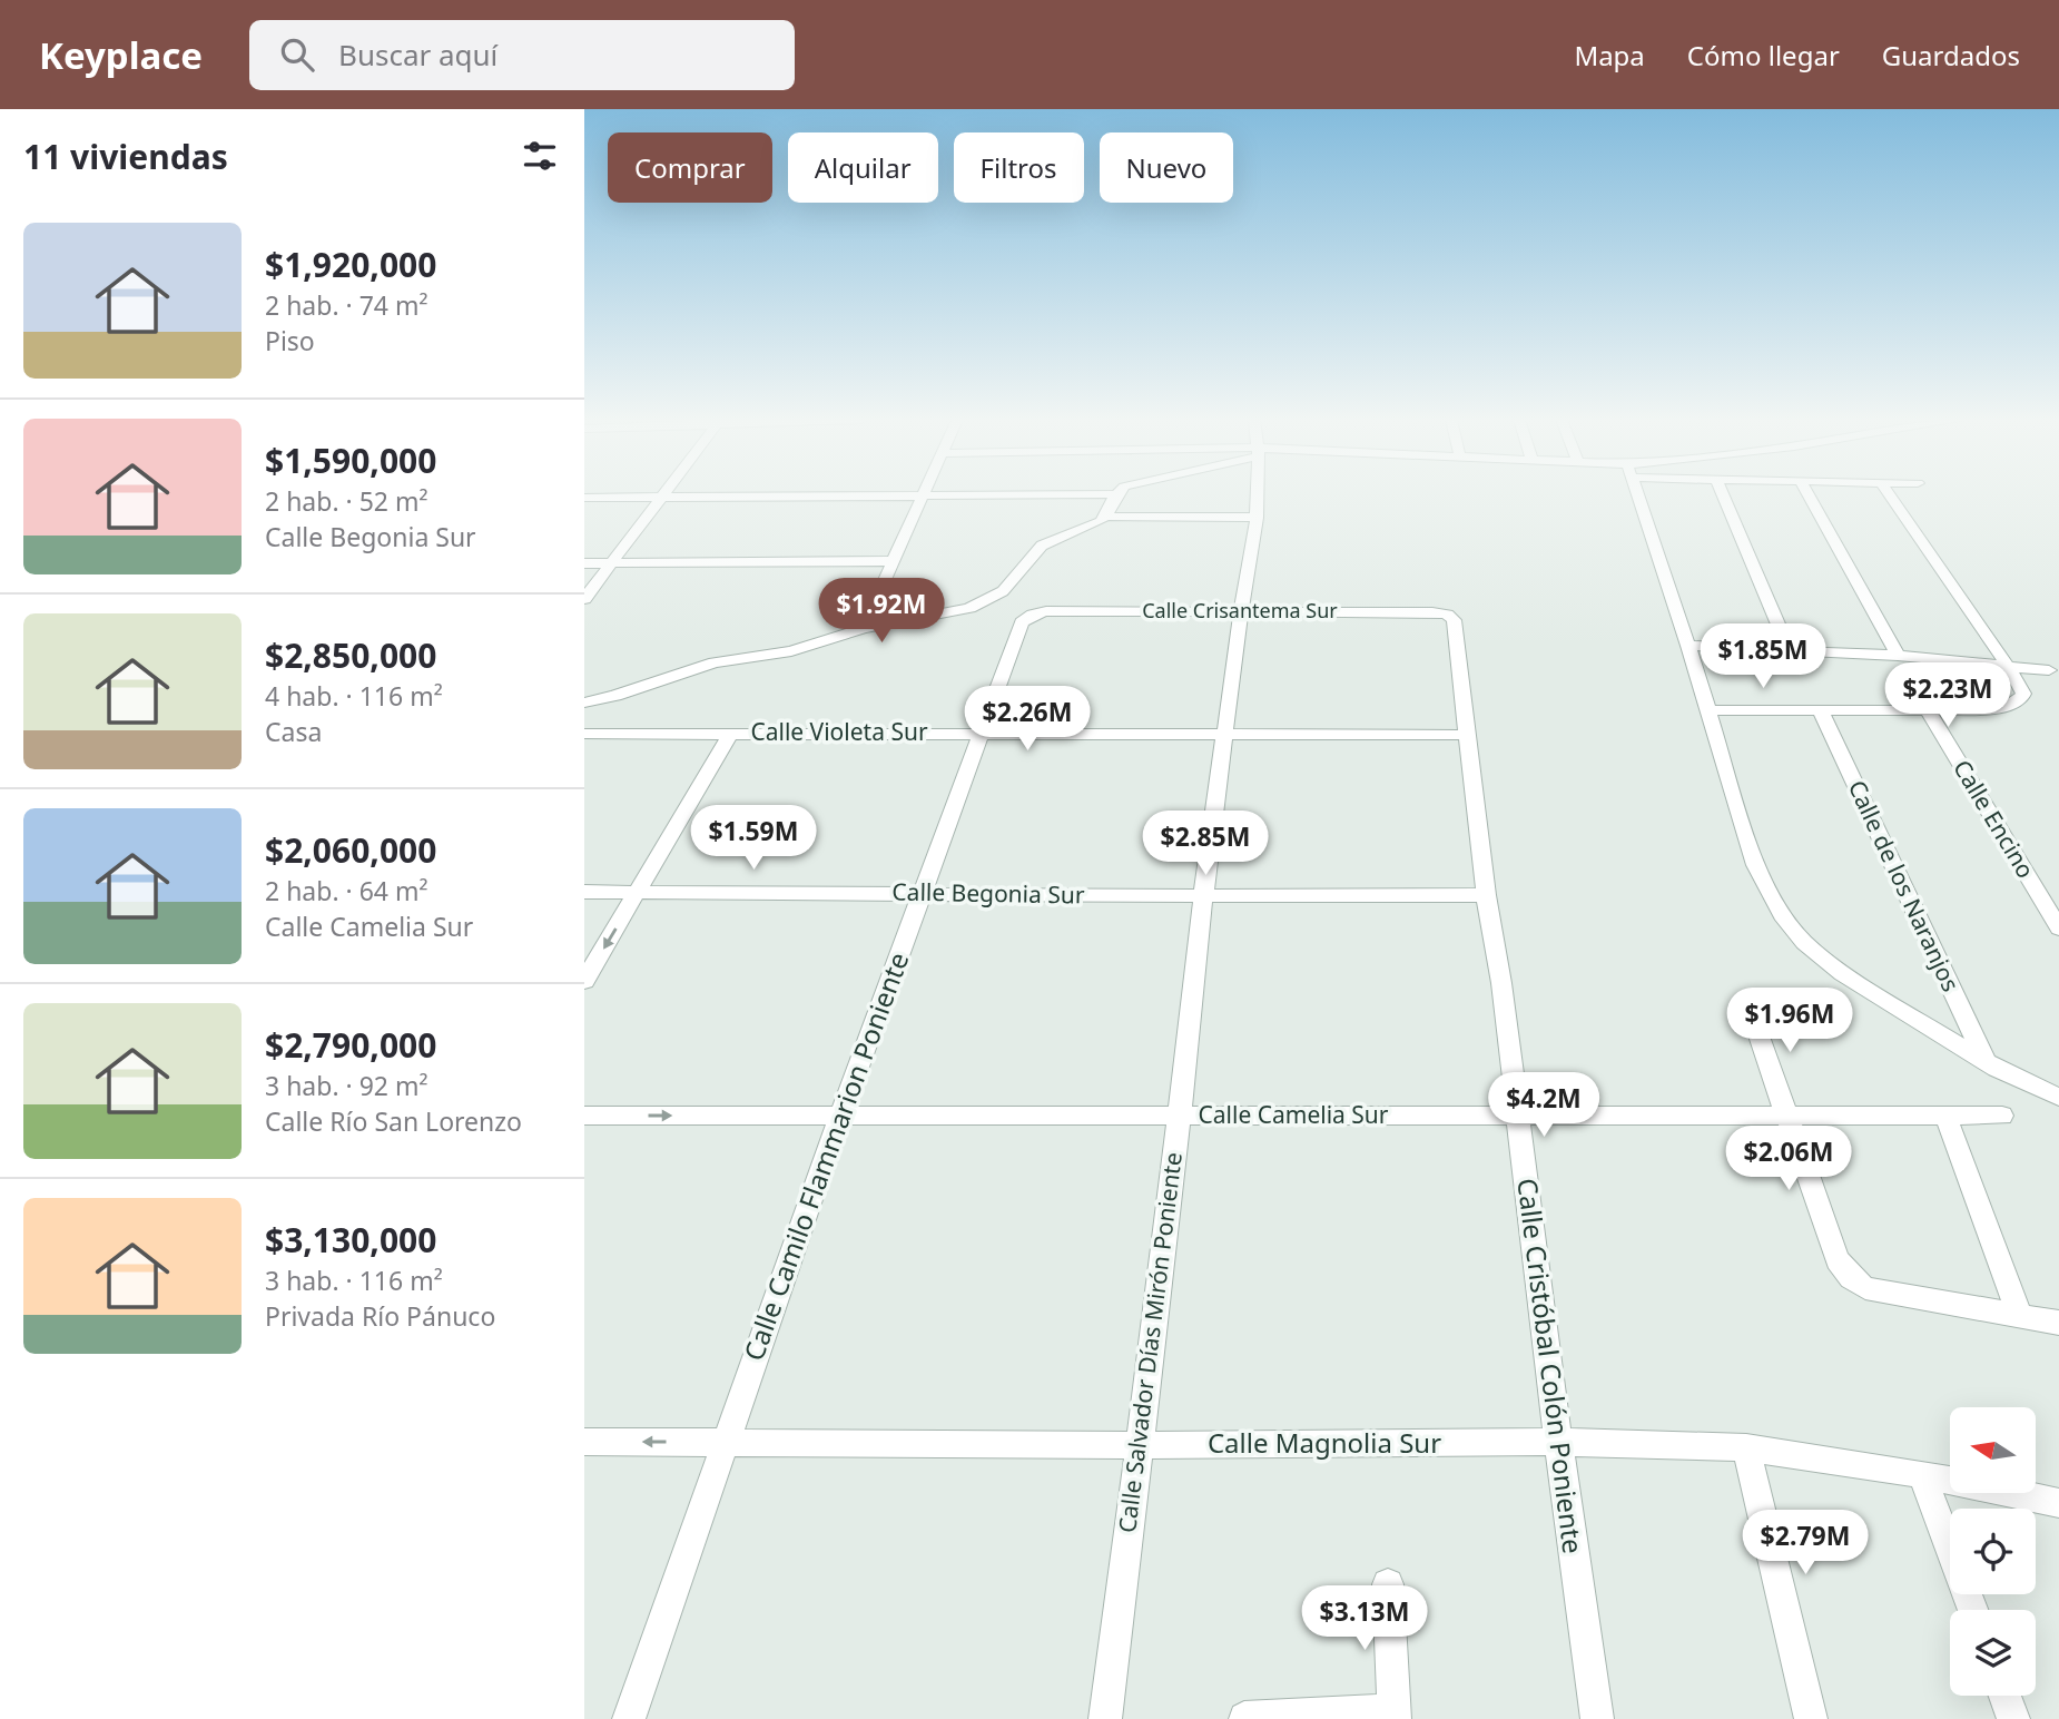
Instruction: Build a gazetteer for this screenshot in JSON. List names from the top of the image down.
{
  "streets": {
    "street": [
      "Calle Crisantema Sur",
      "Calle Violeta Sur",
      "Calle Encino",
      "Calle de los Naranjos",
      "Calle Begonia Sur",
      "Calle Camelia Sur",
      "Calle Camilo Flammarion Poniente",
      "Calle Salvador Días Mirón Poniente",
      "Calle Cristóbal Colón Poniente",
      "Calle Magnolia Sur"
    ]
  },
  "crossings": [
    ["Calle Crisantema Sur", "Calle Camilo Flammarion Poniente"],
    ["Calle Crisantema Sur", "Calle Salvador Días Mirón Poniente"],
    ["Calle Crisantema Sur", "Calle Cristóbal Colón Poniente"],
    ["Calle Violeta Sur", "Calle Camilo Flammarion Poniente"],
    ["Calle Violeta Sur", "Calle Salvador Días Mirón Poniente"],
    ["Calle Violeta Sur", "Calle Cristóbal Colón Poniente"],
    ["Calle Begonia Sur", "Calle Camilo Flammarion Poniente"],
    ["Calle Begonia Sur", "Calle Salvador Días Mirón Poniente"],
    ["Calle Begonia Sur", "Calle Cristóbal Colón Poniente"],
    ["Calle Camelia Sur", "Calle Camilo Flammarion Poniente"],
    ["Calle Camelia Sur", "Calle Salvador Días Mirón Poniente"],
    ["Calle Camelia Sur", "Calle Cristóbal Colón Poniente"],
    ["Calle Camilo Flammarion Poniente", "Calle Magnolia Sur"],
    ["Calle Salvador Días Mirón Poniente", "Calle Magnolia Sur"],
    ["Calle Cristóbal Colón Poniente", "Calle Magnolia Sur"]
  ],
  "north": "left",
  "page": {
    "header": "Keyplace",
    "search": "Buscar aquí",
    "nav": ["Mapa", "Cómo llegar", "Guardados"],
    "heading": "11 viviendas",
    "chip": [
      "Comprar",
      "Alquilar",
      "Filtros",
      "Nuevo"
    ],
    "list": [
      {
        "name": "$1,920,000",
        "note": "2 hab. · 74 m² · Piso"
      },
      {
        "name": "$1,590,000",
        "note": "2 hab. · 52 m² · Calle Begonia Sur"
      },
      {
        "name": "$2,850,000",
        "note": "4 hab. · 116 m² · Casa"
      },
      {
        "name": "$2,060,000",
        "note": "2 hab. · 64 m² · Calle Camelia Sur"
      },
      {
        "name": "$2,790,000",
        "note": "3 hab. · 92 m² · Calle Río San Lorenzo"
      },
      {
        "name": "$3,130,000",
        "note": "3 hab. · 116 m² · Privada Río Pánuco"
      }
    ],
    "price": [
      "$1.92M",
      "$1.85M",
      "$2.23M",
      "$2.26M",
      "$1.59M",
      "$2.85M",
      "$1.96M",
      "$4.2M",
      "$2.06M",
      "$2.79M",
      "$3.13M"
    ]
  }
}
